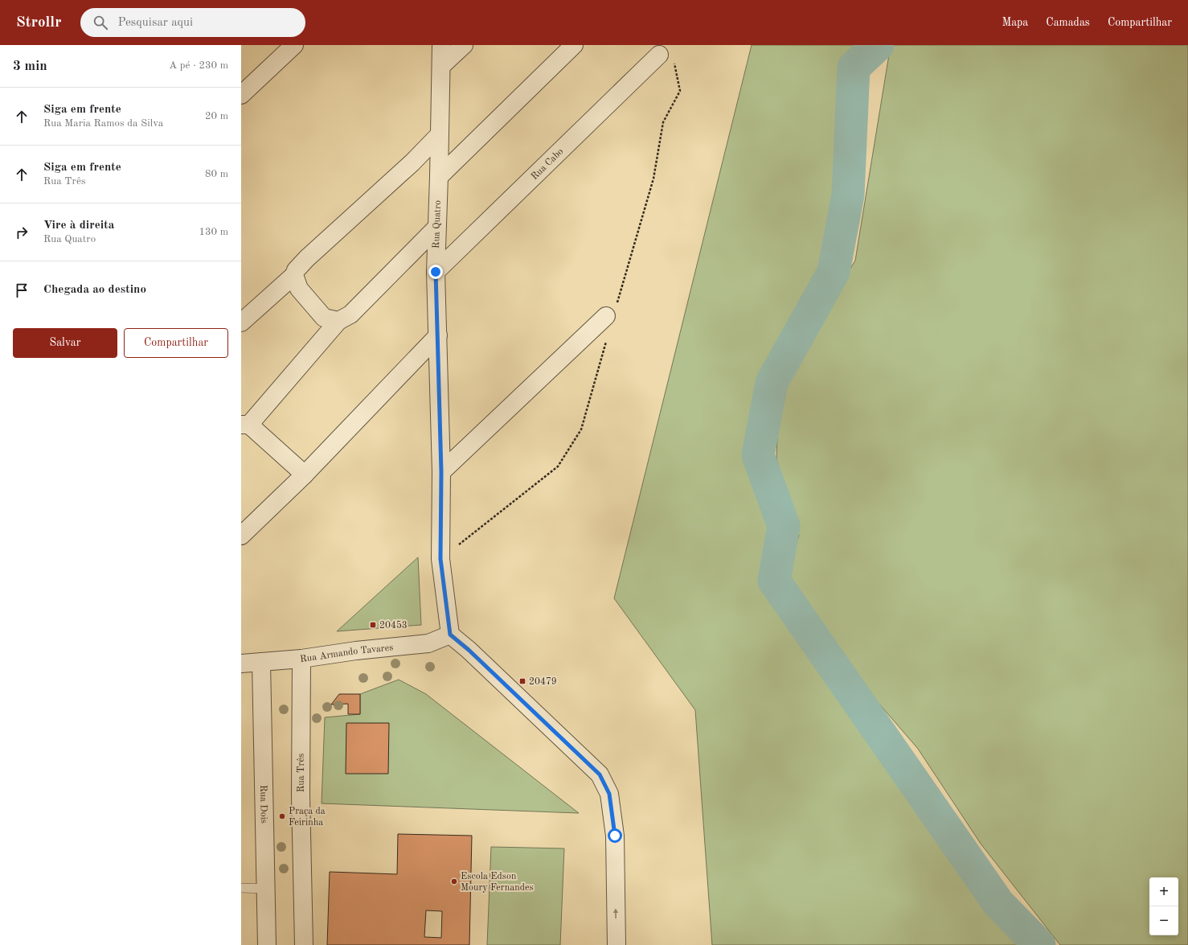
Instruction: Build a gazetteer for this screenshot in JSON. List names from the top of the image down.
{
  "streets": {
    "street": [
      "Rua Cabo",
      "Rua Quatro",
      "Rua Armando Tavares",
      "Rua Três",
      "Rua Dois"
    ]
  },
  "crossings": [
    ["Rua Cabo", "Rua Quatro"],
    ["Rua Quatro", "Rua Armando Tavares"],
    ["Rua Armando Tavares", "Rua Três"],
    ["Rua Armando Tavares", "Rua Dois"]
  ],
  "places": {
    "transit": ["20453", "20479"],
    "other": ["Praça da Feirinha", "Escola Edson Moury Fernandes"]
  },
  "page": {
    "header": "Strollr",
    "search": "Pesquisar aqui",
    "nav": ["Mapa", "Camadas", "Compartilhar"],
    "heading": ["3 min", "A pé · 230 m"],
    "list": [
      ["Siga em frente", "Rua Maria Ramos da Silva", "20 m"],
      ["Siga em frente", "Rua Três", "80 m"],
      ["Vire à direita", "Rua Quatro", "130 m"],
      "Chegada ao destino"
    ],
    "buttons": ["Salvar", "Compartilhar"],
    "map_buttons": ["+", "−"]
  }
}
